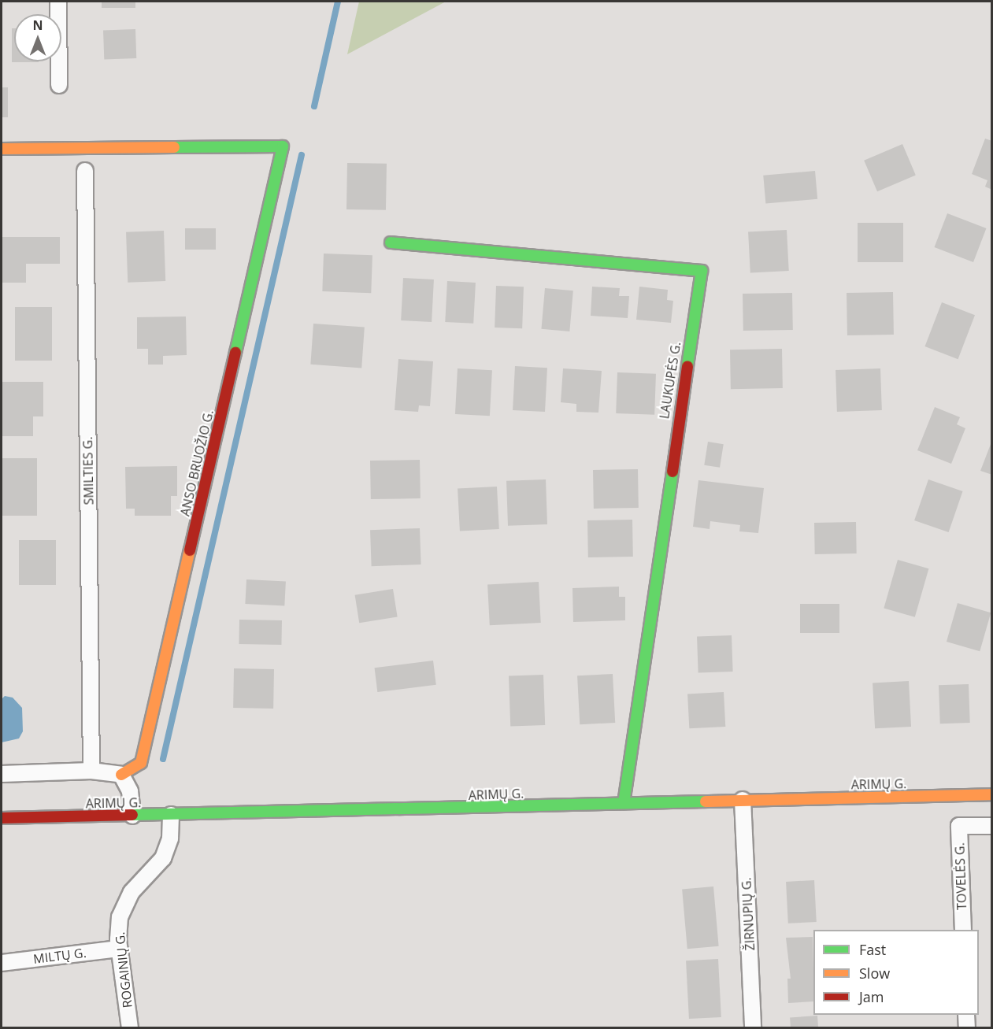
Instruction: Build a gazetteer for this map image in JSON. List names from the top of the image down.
{
  "streets": {
    "street": [
      "LAUKUPĖS G.",
      "ANSO BRUOŽIO G.",
      "SMILTIES G.",
      "ARIMŲ G.",
      "TOVELĖS G.",
      "ŽIRNUPIŲ G.",
      "MILTŲ G.",
      "ROGAINIŲ G."
    ]
  },
  "crossings": [
    ["LAUKUPĖS G.", "ARIMŲ G."],
    ["ARIMŲ G.", "ŽIRNUPIŲ G."],
    ["ARIMŲ G.", "ROGAINIŲ G."],
    ["MILTŲ G.", "ROGAINIŲ G."]
  ],
  "legend": ["Fast", "Slow", "Jam"],
  "north": "top"
}
